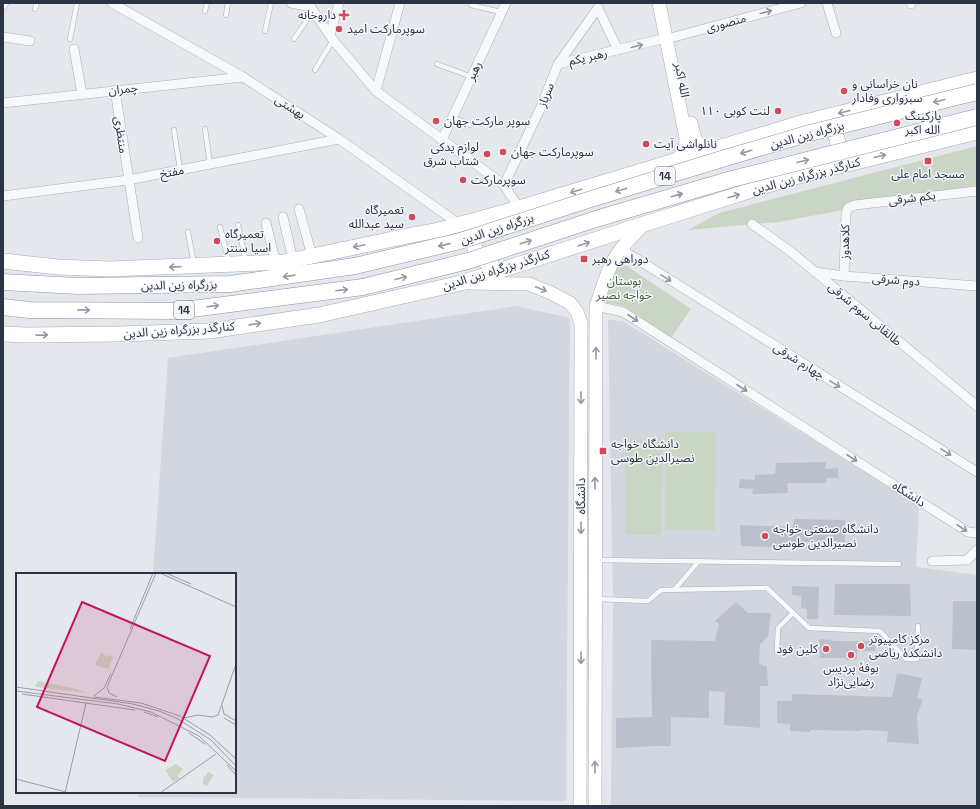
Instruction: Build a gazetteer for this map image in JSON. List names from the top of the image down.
{
  "streets": {
    "highway": ["بزرگراه زین الدین", "14"],
    "main road": ["الله اکبر", "کنارگذر بزرگراه زین الدین", "دانشگاه"],
    "street": [
      "منصوری",
      "رهبر یکم",
      "رهبر",
      "چمران",
      "سرباز",
      "بهشتی",
      "منتظری",
      "مفتخ",
      "یکم شرقی",
      "کلاهدوز",
      "دوم شرقی",
      "طالقانی سوم شرقی",
      "چهارم شرقی"
    ]
  },
  "crossings": [
    ["منصوری", "رهبر یکم"],
    ["منصوری", "الله اکبر"],
    ["رهبر یکم", "الله اکبر"],
    ["رهبر یکم", "سرباز"],
    ["چمران", "بهشتی"],
    ["چمران", "منتظری"],
    ["بهشتی", "مفتخ"],
    ["منتظری", "مفتخ"],
    ["کنارگذر بزرگراه زین الدین", "دانشگاه"],
    ["یکم شرقی", "کلاهدوز"],
    ["کلاهدوز", "دوم شرقی"],
    ["دوم شرقی", "طالقانی سوم شرقی"],
    ["چهارم شرقی", "دانشگاه"]
  ],
  "one_way": ["منصوری", "چهارم شرقی"],
  "parks": ["بوستان خواجه نصیر"],
  "places": {
    "health": ["داروخانه"],
    "other": [
      "سوپرمارکت امید",
      "نان خراسانی و سبزواری وفادار",
      "لنت کوبی ۱۱۰",
      "سوپر مارکت جهان",
      "پارکینگ الله اکبر",
      "نانلواشی آیت",
      "سوپرمارکت جهان",
      "لوازم یدکی شتاب شرق",
      "سوپرمارکت",
      "تعمیرگاه سید عبدالله",
      "تعمیرگاه اسیا سنتر",
      "دانشگاه صنعتی خواجه نصیرالدین طوسی",
      "مرکز کامپیوتر دانشکدهٔ ریاضی",
      "کلین فود",
      "بوفهٔ پردیس رضایی‌نژاد"
    ],
    "transit": ["مسجد امام علی", "دوراهی رهبر", "دانشگاه خواجه نصیرالدین طوسی"]
  }
}
